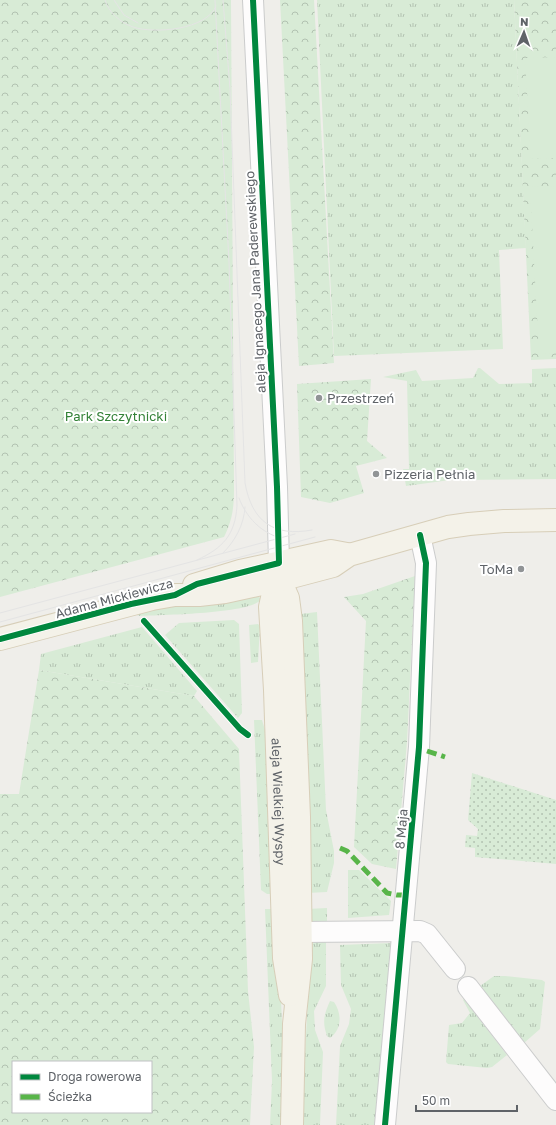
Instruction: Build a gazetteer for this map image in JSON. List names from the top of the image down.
{
  "streets": {
    "main road": ["Adama Mickiewicza", "aleja Wielkiej Wyspy"],
    "street": ["aleja Ignacego Jana Paderewskiego", "8 Maja"]
  },
  "crossings": [
    ["aleja Ignacego Jana Paderewskiego", "Adama Mickiewicza"],
    ["aleja Ignacego Jana Paderewskiego", "aleja Wielkiej Wyspy"],
    ["Adama Mickiewicza", "aleja Wielkiej Wyspy"],
    ["Adama Mickiewicza", "8 Maja"]
  ],
  "parks": ["Park Szczytnicki"],
  "places": ["Przestrzeń", "Pizzeria Pełnia", "ToMa"],
  "legend": ["Droga rowerowa", "Ścieżka"],
  "scale_bar": "50 m",
  "north": "top"
}
